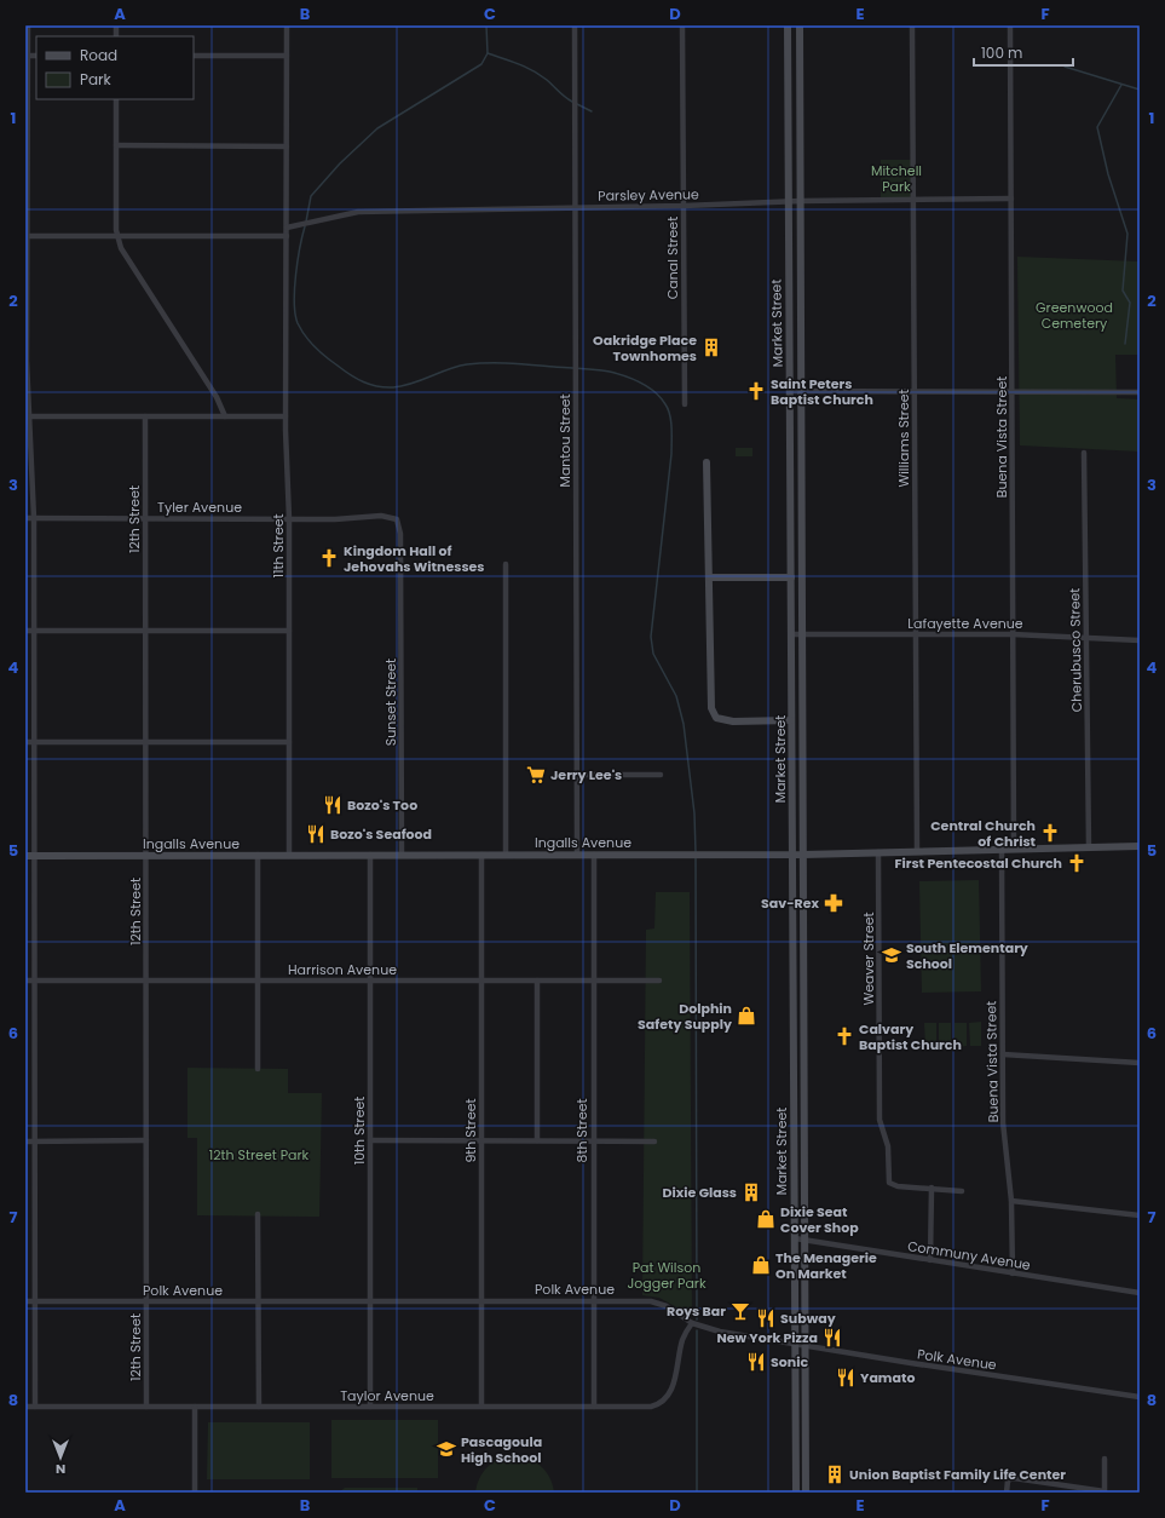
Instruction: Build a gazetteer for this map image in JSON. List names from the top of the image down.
{
  "streets": {
    "street": [
      "Parsley Avenue",
      "Canal Street",
      "Market Street",
      "Buena Vista Street",
      "Williams Street",
      "Mantou Street",
      "Tyler Avenue",
      "12th Street",
      "11th Street",
      "Lafayette Avenue",
      "Cherubusco Street",
      "Sunset Street",
      "Ingalls Avenue",
      "Weaver Street",
      "Harrison Avenue",
      "10th Street",
      "9th Street",
      "8th Street",
      "Communy Avenue",
      "Polk Avenue",
      "Taylor Avenue"
    ]
  },
  "crossings": [
    ["Parsley Avenue", "Canal Street"],
    ["Parsley Avenue", "Market Street"],
    ["Parsley Avenue", "Buena Vista Street"],
    ["Parsley Avenue", "Williams Street"],
    ["Parsley Avenue", "Mantou Street"],
    ["Parsley Avenue", "11th Street"],
    ["Market Street", "Lafayette Avenue"],
    ["Market Street", "Ingalls Avenue"],
    ["Market Street", "Communy Avenue"],
    ["Market Street", "Polk Avenue"],
    ["Buena Vista Street", "Lafayette Avenue"],
    ["Buena Vista Street", "Ingalls Avenue"],
    ["Buena Vista Street", "Communy Avenue"],
    ["Williams Street", "Lafayette Avenue"],
    ["Williams Street", "Ingalls Avenue"],
    ["Mantou Street", "Ingalls Avenue"],
    ["Tyler Avenue", "12th Street"],
    ["Tyler Avenue", "11th Street"],
    ["Tyler Avenue", "Sunset Street"],
    ["12th Street", "Ingalls Avenue"],
    ["12th Street", "Harrison Avenue"],
    ["12th Street", "Polk Avenue"],
    ["12th Street", "Taylor Avenue"],
    ["11th Street", "Ingalls Avenue"],
    ["Lafayette Avenue", "Cherubusco Street"],
    ["Cherubusco Street", "Ingalls Avenue"],
    ["Sunset Street", "Ingalls Avenue"],
    ["Ingalls Avenue", "Weaver Street"],
    ["Ingalls Avenue", "10th Street"],
    ["Ingalls Avenue", "9th Street"],
    ["Ingalls Avenue", "8th Street"],
    ["Harrison Avenue", "10th Street"],
    ["Harrison Avenue", "9th Street"],
    ["Harrison Avenue", "8th Street"],
    ["10th Street", "Polk Avenue"],
    ["10th Street", "Taylor Avenue"],
    ["9th Street", "Polk Avenue"],
    ["9th Street", "Taylor Avenue"],
    ["8th Street", "Polk Avenue"],
    ["8th Street", "Taylor Avenue"],
    ["Polk Avenue", "Taylor Avenue"]
  ],
  "parks": [
    "Mitchell Park",
    "Greenwood Cemetery",
    "12th Street Park",
    "Pat Wilson Jogger Park"
  ],
  "places": {
    "building": ["Oakridge Place Townhomes", "Dixie Glass", "Union Baptist Family Life Center"],
    "church": [
      "Saint Peters Baptist Church",
      "Kingdom Hall of Jehovahs Witnesses",
      "Central Church of Christ",
      "First Pentecostal Church",
      "Calvary Baptist Church"
    ],
    "supermarket": ["Jerry Lee's"],
    "restaurant": [
      "Bozo's Too",
      "Bozo's Seafood",
      "Subway",
      "New York Pizza",
      "Sonic",
      "Yamato"
    ],
    "pharmacy": ["Sav-Rex"],
    "school or university": ["South Elementary School", "Pascagoula High School"],
    "shop": ["Dolphin Safety Supply", "Dixie Seat Cover Shop", "The Menagerie On Market"],
    "bar": ["Roys Bar"]
  },
  "legend": ["Road", "Park"],
  "scale_bar": "100 m",
  "north": "bottom",
  "grid": {
    "columns": [
      "A",
      "B",
      "C",
      "D",
      "E",
      "F"
    ],
    "rows": [
      "1",
      "2",
      "3",
      "4",
      "5",
      "6",
      "7",
      "8"
    ]
  }
}
